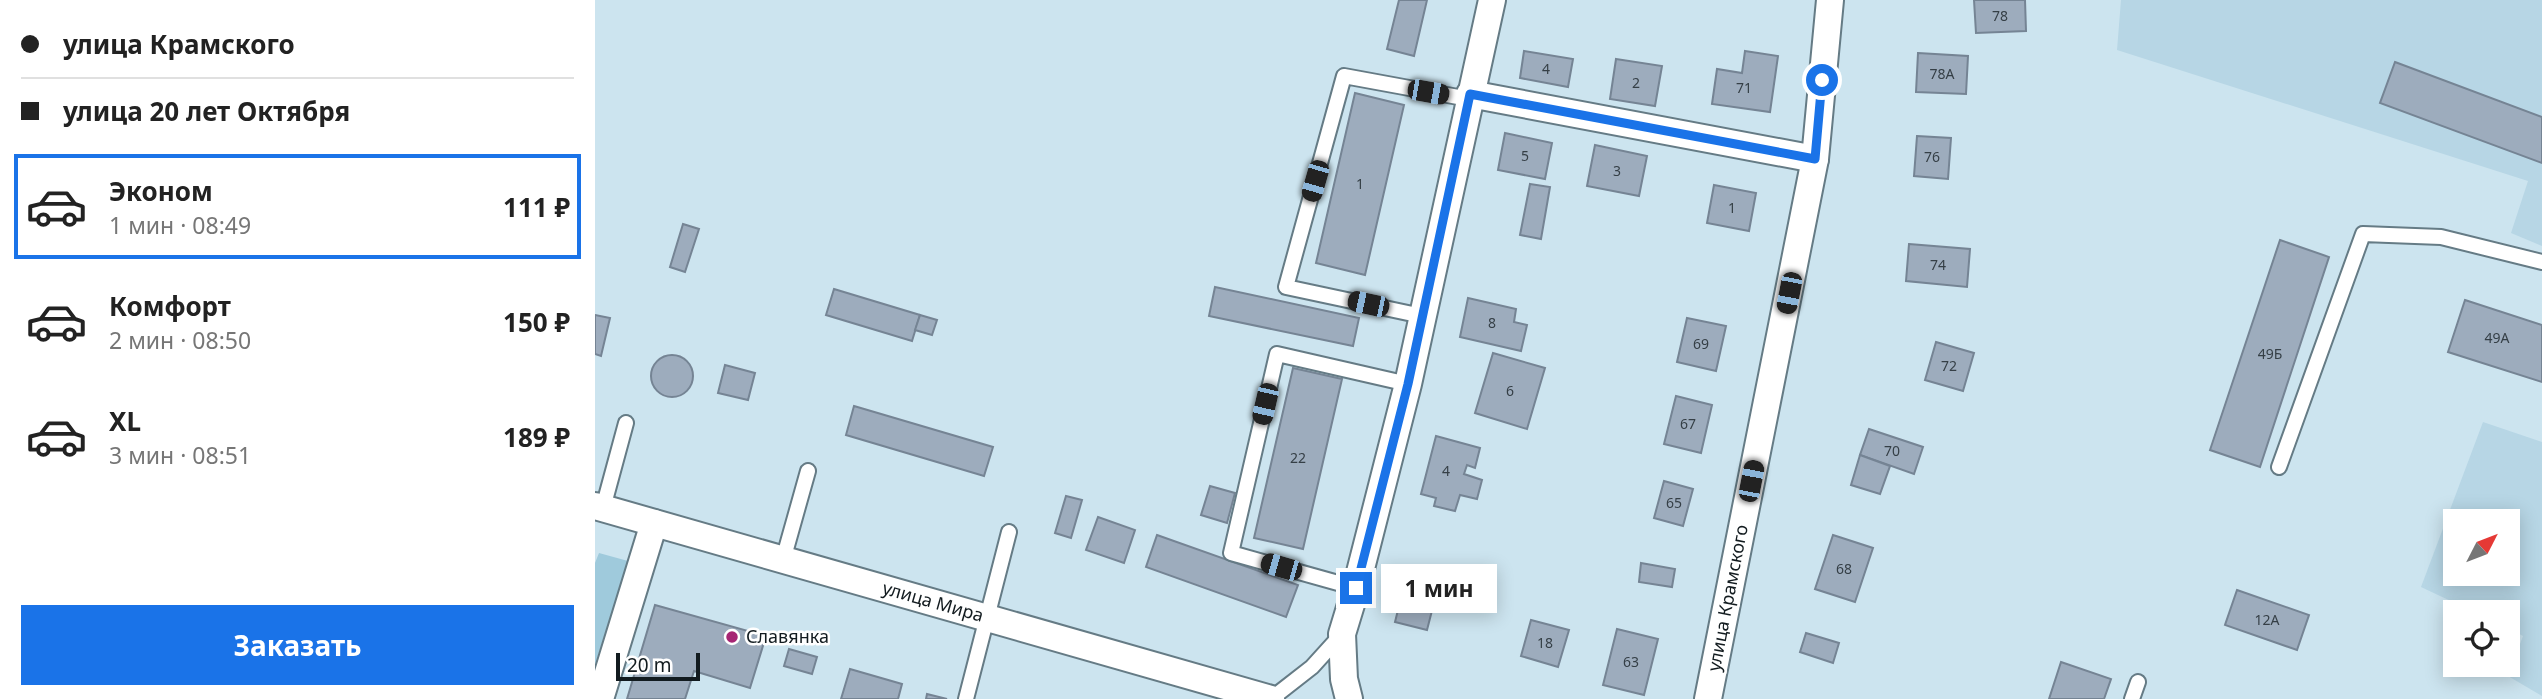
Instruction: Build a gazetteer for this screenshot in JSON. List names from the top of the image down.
{
  "streets": {
    "street": ["улица Крамского", "улица Мира"]
  },
  "places": ["Славянка"],
  "house_numbers": [
    "78",
    "4",
    "78А",
    "2",
    "71",
    "5",
    "76",
    "3",
    "1",
    "1",
    "74",
    "8",
    "49А",
    "69",
    "49Б",
    "72",
    "6",
    "67",
    "70",
    "22",
    "4",
    "65",
    "68",
    "12А",
    "18",
    "63"
  ],
  "scale_bar": "20 m",
  "north": "top right",
  "page": {
    "banner": ["улица Крамского", "улица 20 лет Октября"],
    "list": [
      {
        "name": "Эконом",
        "note": "1 мин · 08:49",
        "value": "111 ₽"
      },
      {
        "name": "Комфорт",
        "note": "2 мин · 08:50",
        "value": "150 ₽"
      },
      {
        "name": "XL",
        "note": "3 мин · 08:51",
        "value": "189 ₽"
      }
    ],
    "bubble": "1 мин",
    "buttons": "Заказать",
    "scale": "20 m"
  }
}
